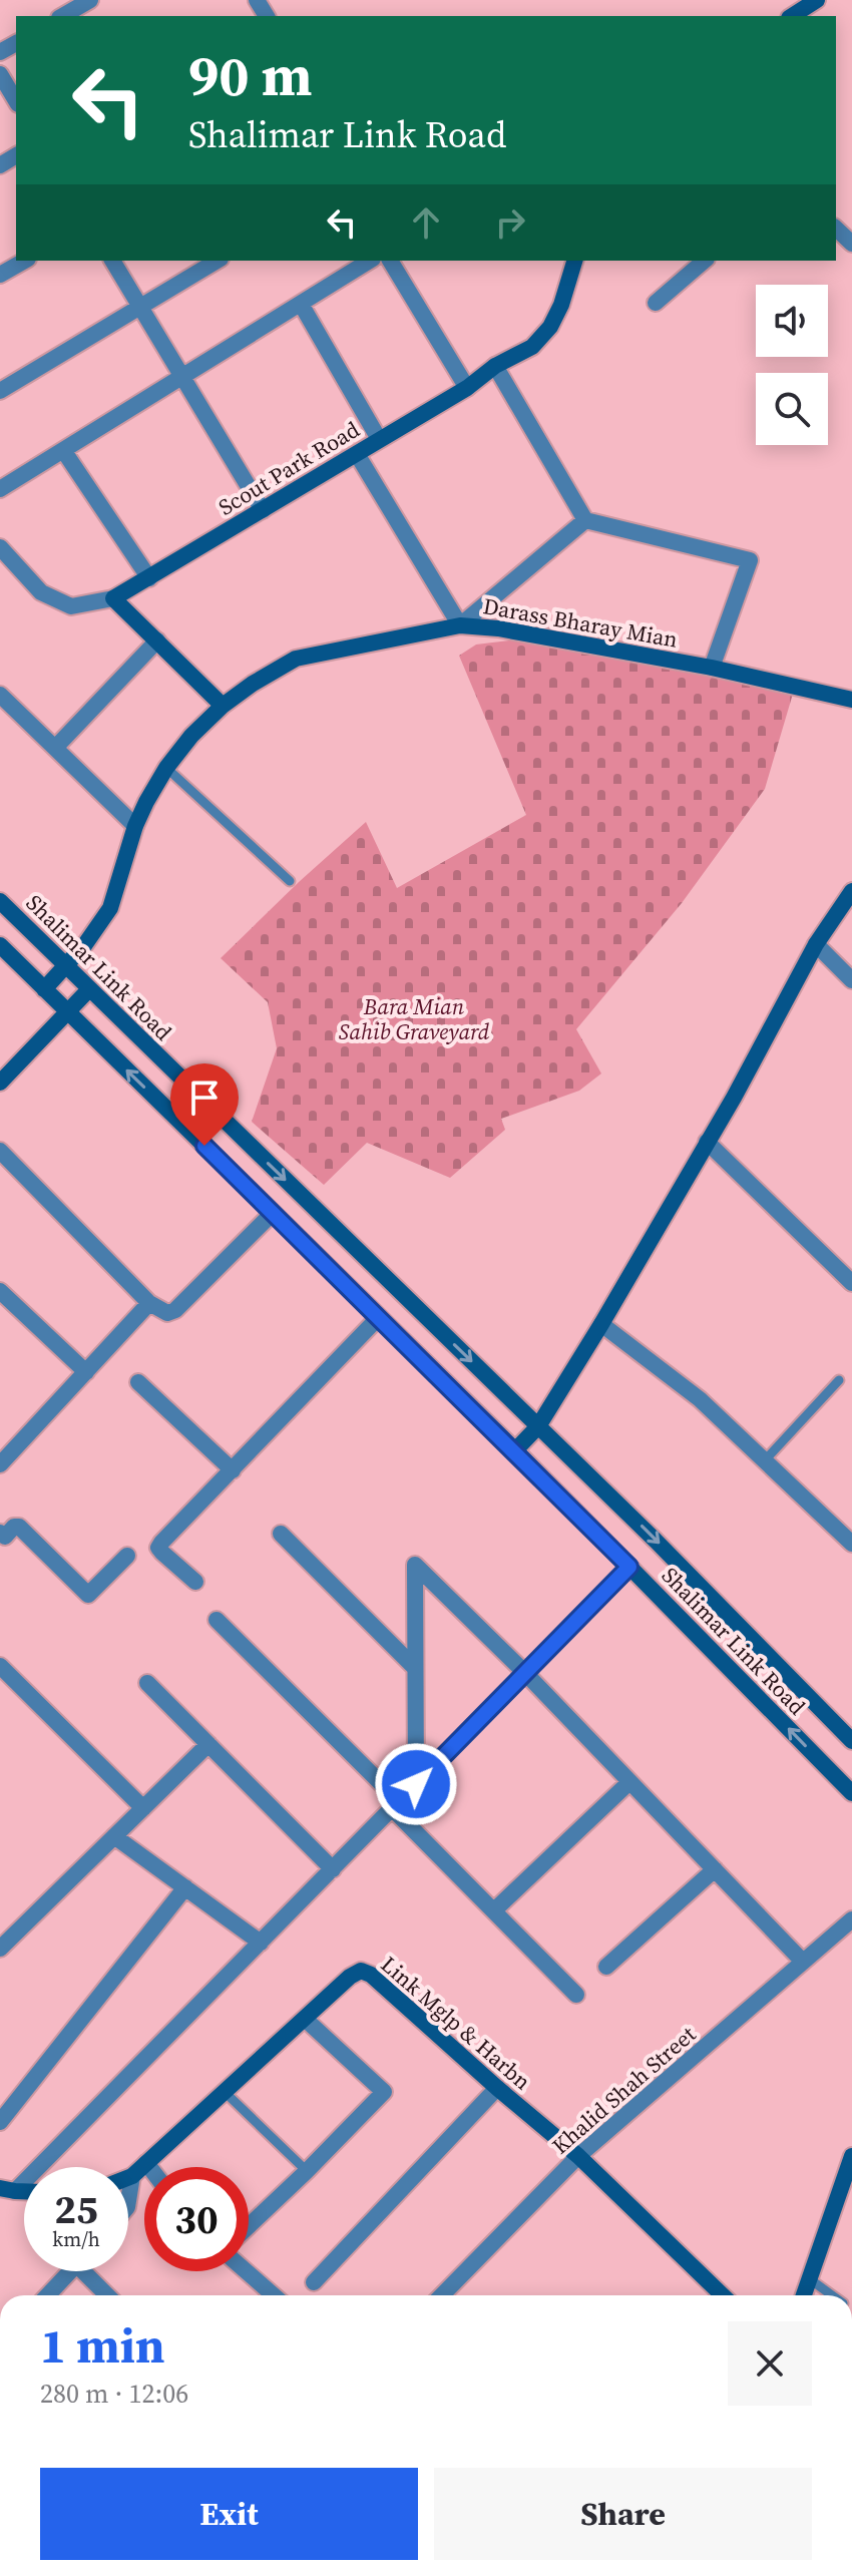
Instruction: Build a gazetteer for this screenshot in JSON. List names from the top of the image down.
{
  "streets": {
    "main road": [
      "Scout Park Road",
      "Darass Bharay Mian",
      "Shalimar Link Road",
      "Link Mglp & Harbn"
    ],
    "street": ["Khalid Shah Street"]
  },
  "crossings": [
    ["Darass Bharay Mian", "Shalimar Link Road"],
    ["Link Mglp & Harbn", "Khalid Shah Street"]
  ],
  "parks": ["Bara Mian Sahib Graveyard"],
  "page": {
    "turn": ["90 m", "Shalimar Link Road"],
    "speed": "25 km/h",
    "limit": "30",
    "heading": ["1 min", "280 m · 12:06"],
    "buttons": ["Exit", "Share"]
  }
}
